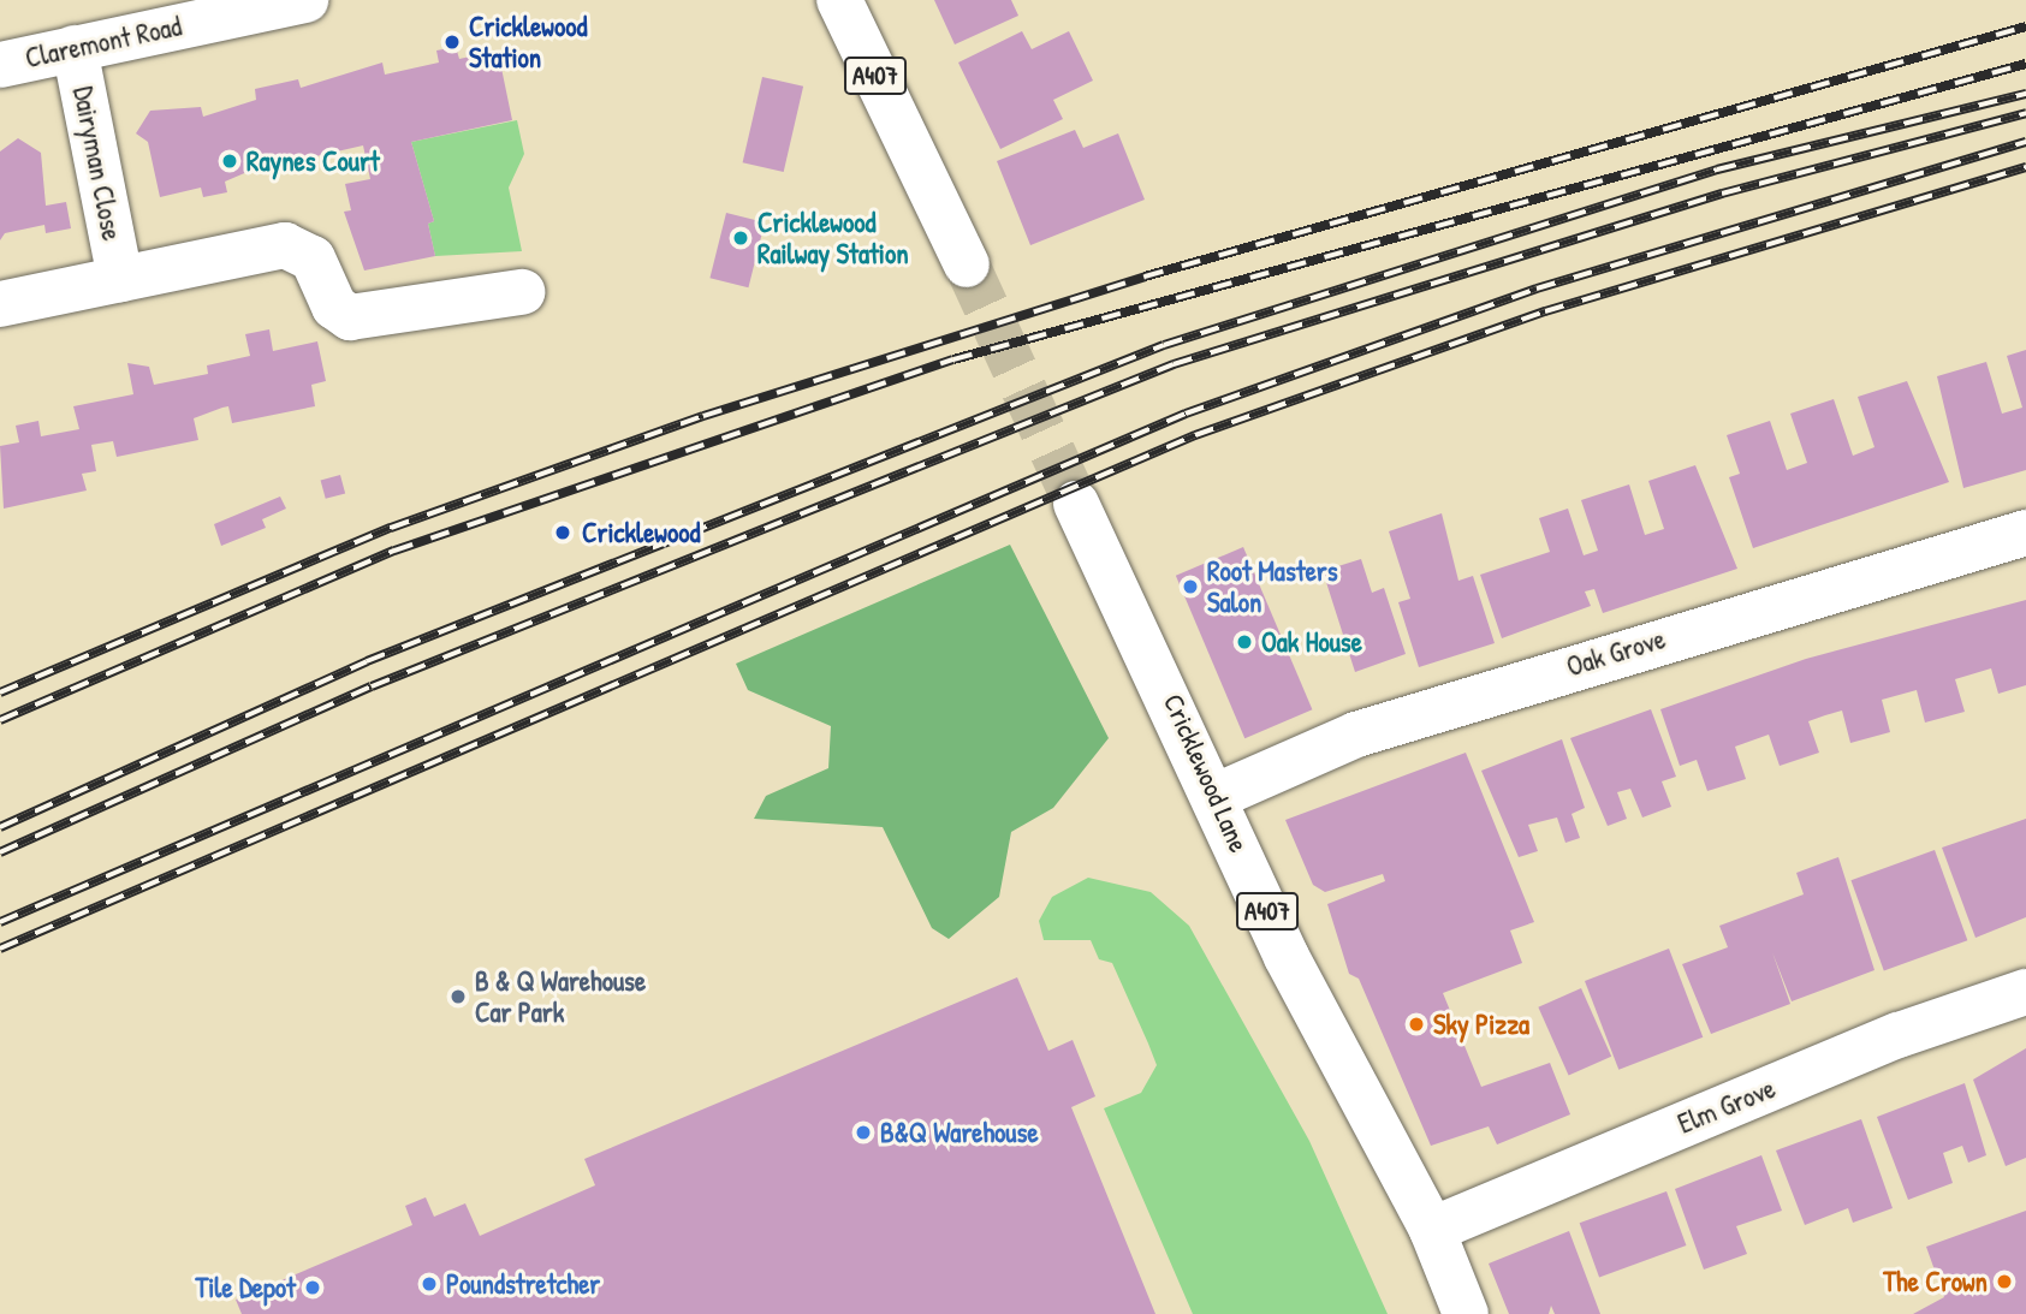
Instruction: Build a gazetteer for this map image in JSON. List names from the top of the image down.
{
  "streets": {
    "street": [
      "Claremont Road",
      "A407",
      "Dairyman Close",
      "Oak Grove",
      "Cricklewood Lane",
      "Elm Grove"
    ]
  },
  "crossings": [
    ["Claremont Road", "Dairyman Close"],
    ["Oak Grove", "Cricklewood Lane"],
    ["Cricklewood Lane", "Elm Grove"]
  ],
  "places": [
    "Cricklewood Station",
    "Raynes Court",
    "Cricklewood Railway Station",
    "Cricklewood",
    "Root Masters Salon",
    "Oak House",
    "B & Q Warehouse Car Park",
    "Sky Pizza",
    "B&Q Warehouse",
    "The Crown",
    "Poundstretcher",
    "Tile Depot"
  ]
}
